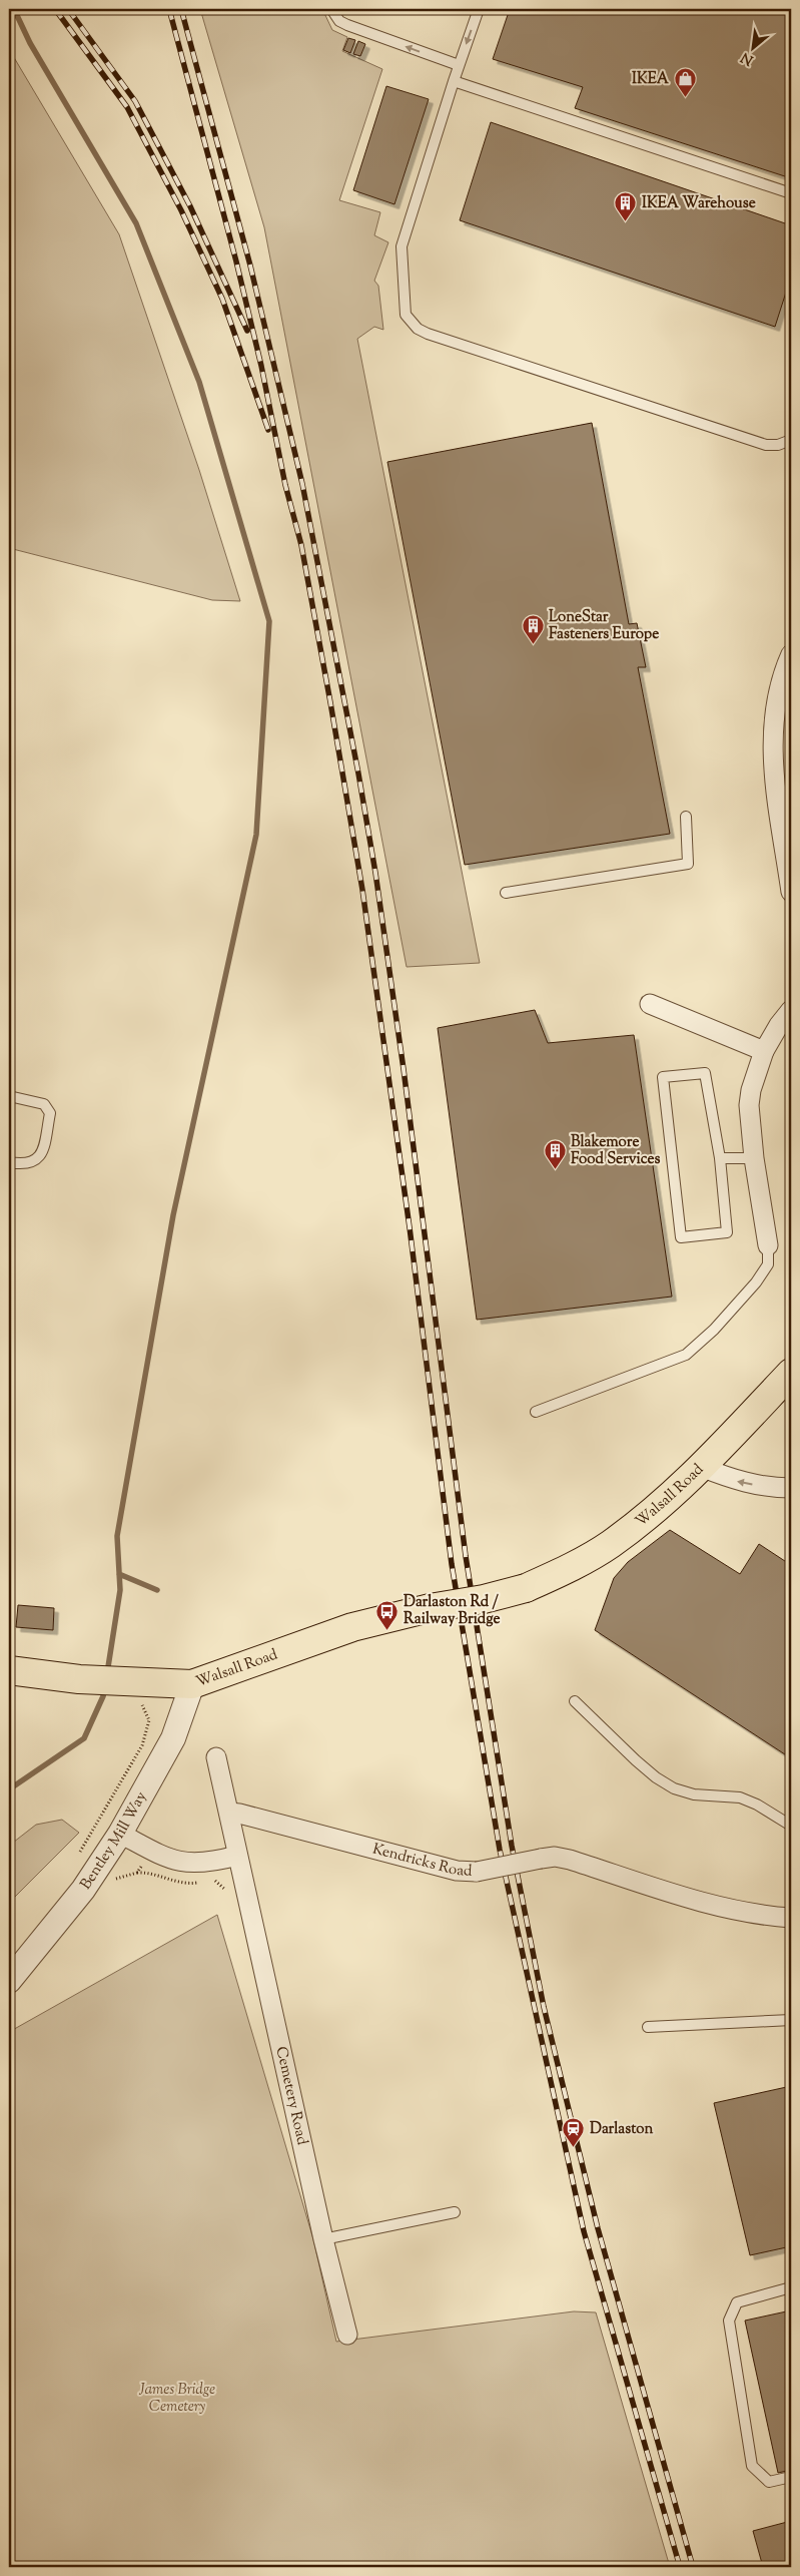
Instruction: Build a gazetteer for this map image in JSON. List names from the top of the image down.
{
  "streets": {
    "main road": ["Walsall Road"],
    "street": ["Bentley Mill Way", "Kendricks Road", "Cemetery Road"]
  },
  "crossings": [
    ["Walsall Road", "Bentley Mill Way"],
    ["Kendricks Road", "Cemetery Road"]
  ],
  "parks": ["James Bridge Cemetery"],
  "places": {
    "shop": ["IKEA"],
    "building": ["IKEA Warehouse", "LoneStar Fasteners Europe", "Blakemore Food Services"],
    "bus stop": ["Darlaston Rd / Railway Bridge"],
    "station": ["Darlaston"]
  },
  "north": "bottom left"
}
